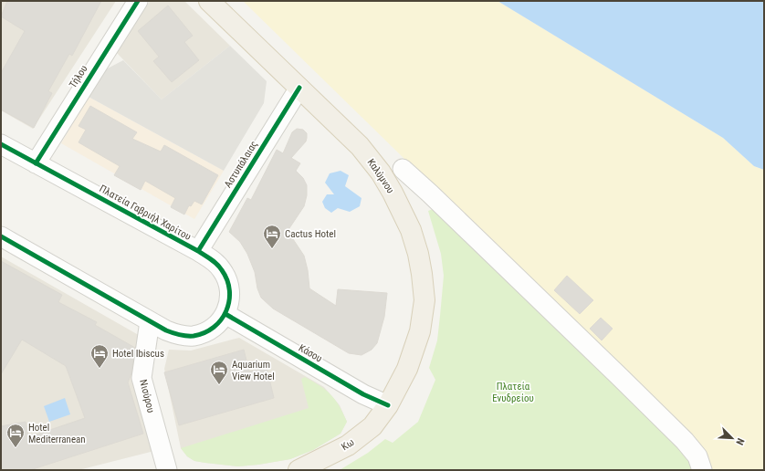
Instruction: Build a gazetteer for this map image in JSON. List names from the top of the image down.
{
  "streets": {
    "main road": ["Καλύμνου", "Κω"],
    "street": [
      "Τήλου",
      "Αστυπάλαιας",
      "Πλατεία Γαβριήλ Χαρίτου",
      "Κάσου",
      "Νισύρου"
    ]
  },
  "crossings": [
    ["Τήλου", "Πλατεία Γαβριήλ Χαρίτου"],
    ["Αστυπάλαιας", "Καλύμνου"],
    ["Αστυπάλαιας", "Πλατεία Γαβριήλ Χαρίτου"],
    ["Καλύμνου", "Κάσου"],
    ["Καλύμνου", "Κω"],
    ["Πλατεία Γαβριήλ Χαρίτου", "Κάσου"],
    ["Πλατεία Γαβριήλ Χαρίτου", "Νισύρου"],
    ["Κάσου", "Κω"]
  ],
  "parks": ["Πλατεία Ενυδρείου"],
  "places": {
    "hotel": [
      "Cactus Hotel",
      "Hotel Ibiscus",
      "Aquarium View Hotel",
      "Hotel Mediterranean"
    ]
  },
  "north": "bottom right"
}
